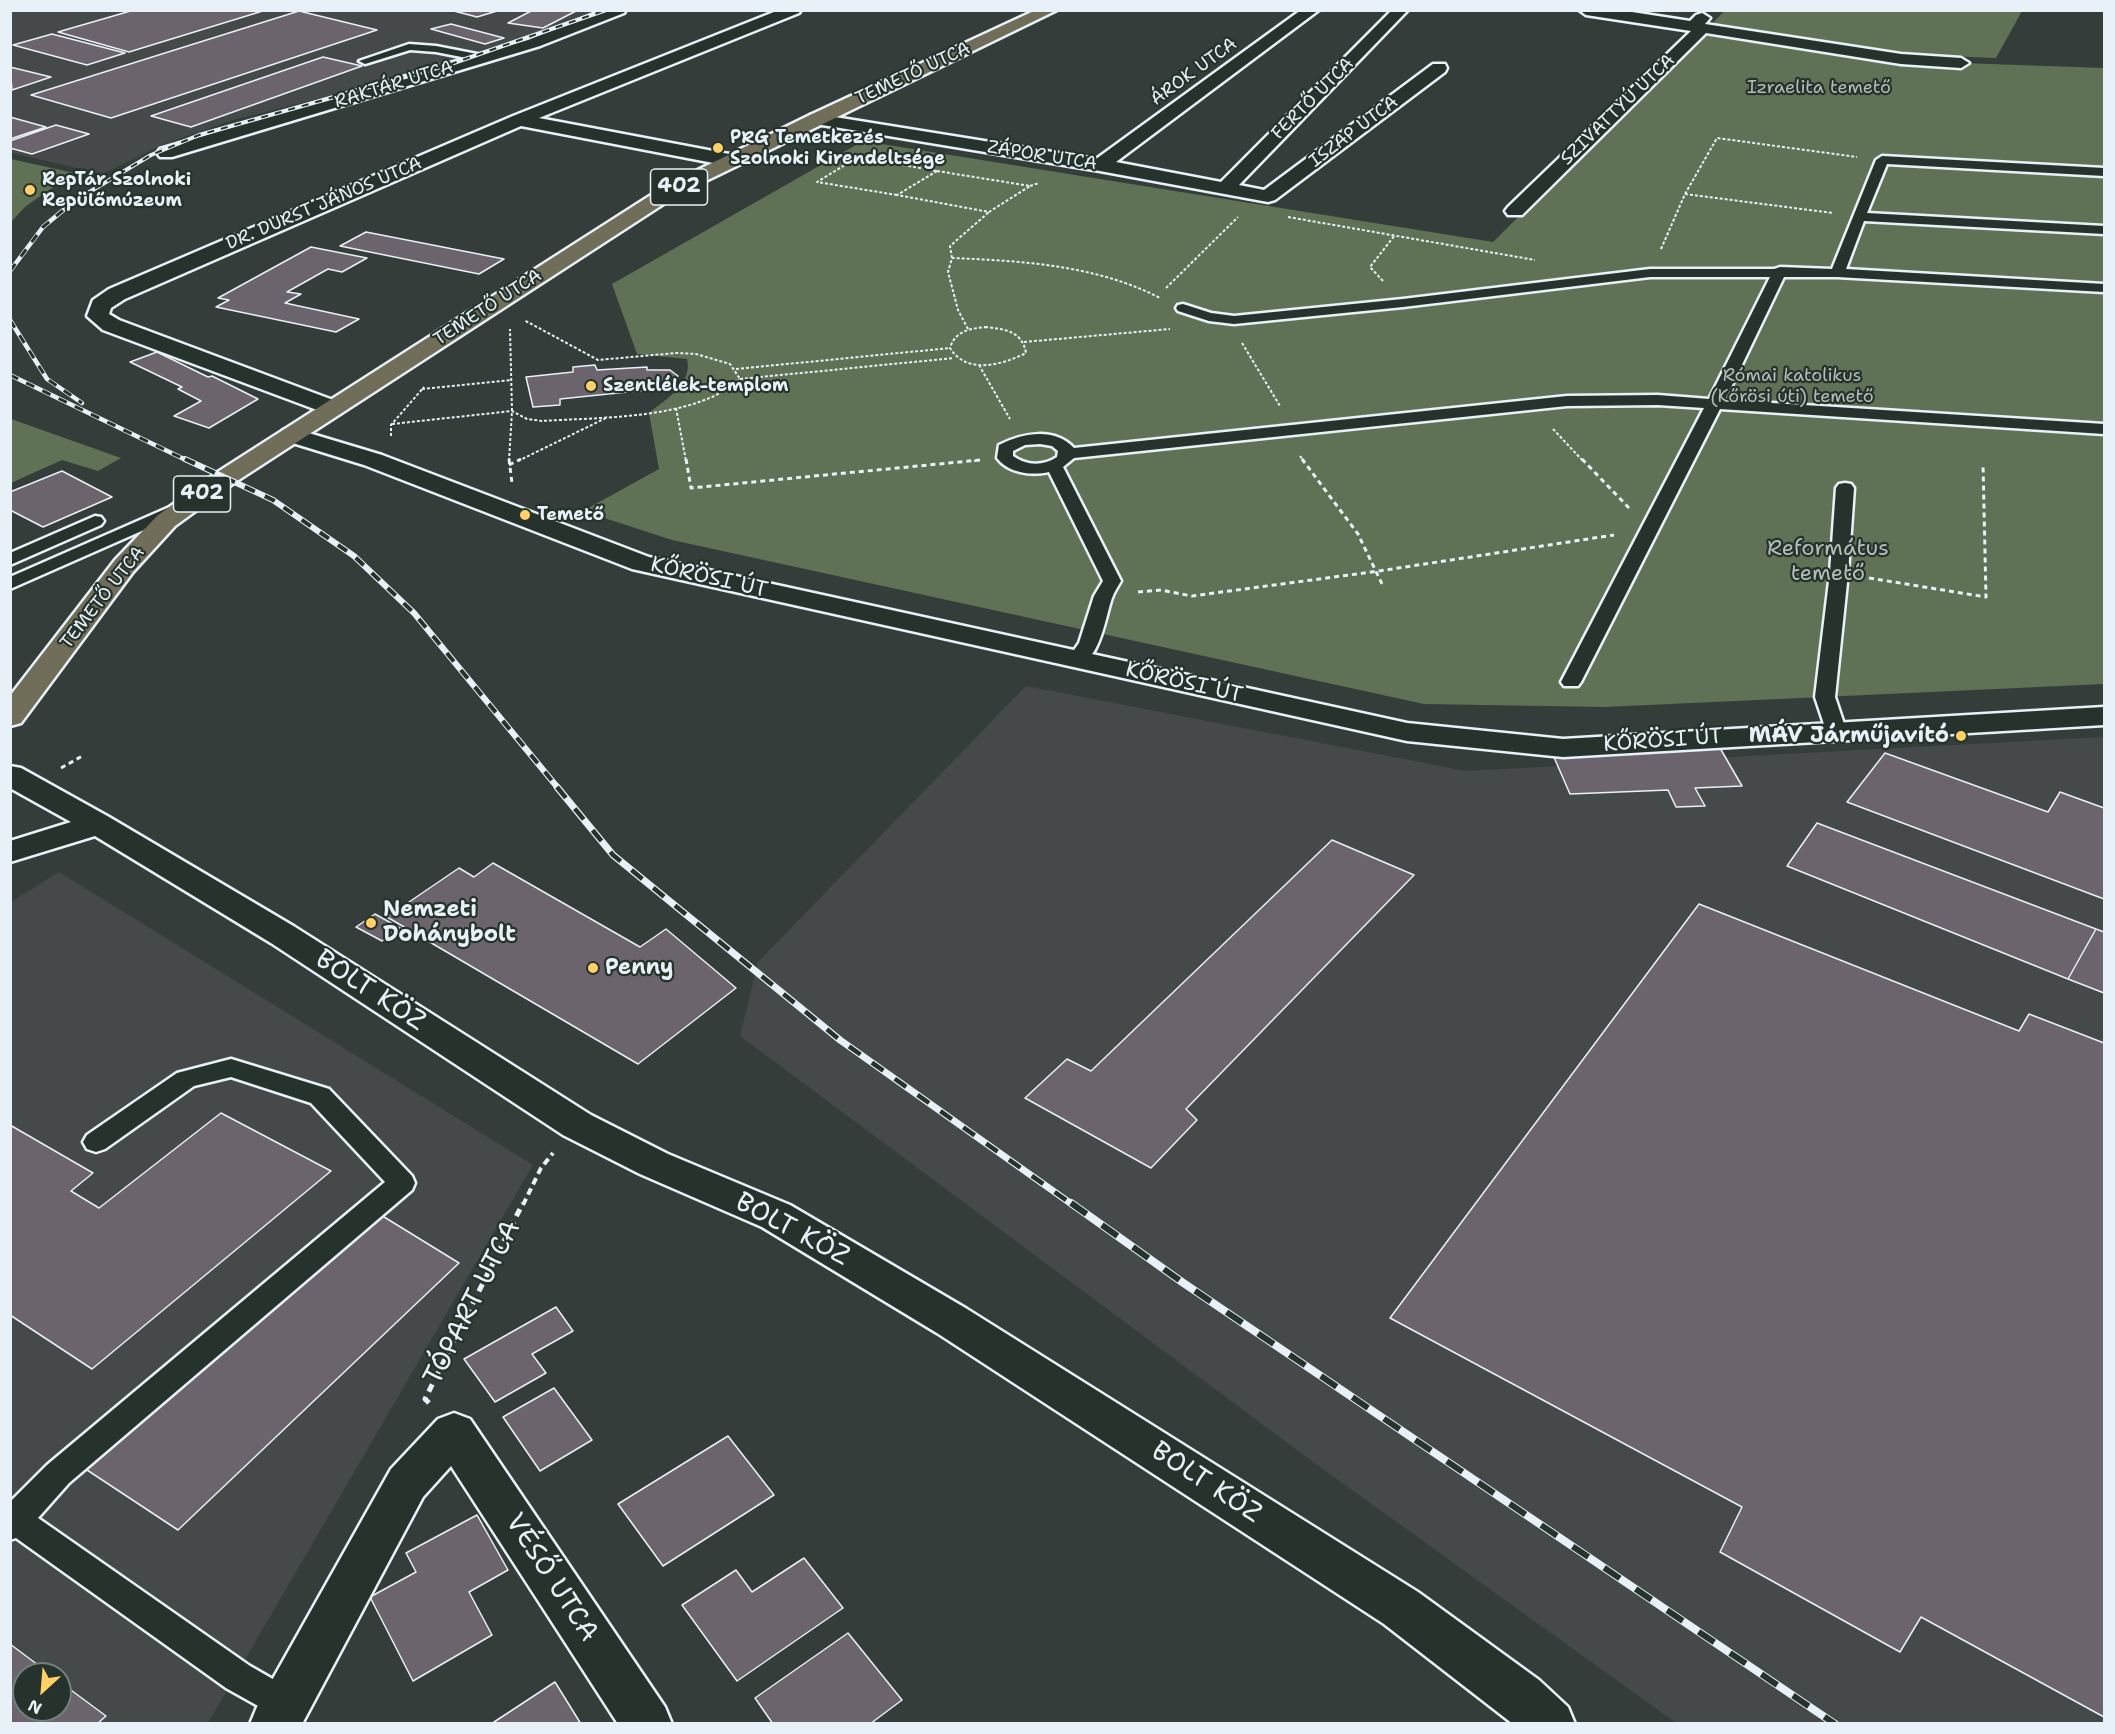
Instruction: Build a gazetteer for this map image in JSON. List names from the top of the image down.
{
  "streets": {
    "main road": ["TEMETŐ UTCA", "402"],
    "street": [
      "ÁROK UTCA",
      "RAKTÁR UTCA",
      "FERTŐ UTCA",
      "SZIVATTYÚ UTCA",
      "ISZAP UTCA",
      "ZÁPOR UTCA",
      "DR. DURST JÁNOS UTCA",
      "KŐRÖSI ÚT",
      "BOLT KÖZ",
      "VÉSŐ UTCA"
    ],
    "path": ["TÓPART UTCA"]
  },
  "crossings": [
    ["ÁROK UTCA", "ZÁPOR UTCA"],
    ["TEMETŐ UTCA", "ZÁPOR UTCA"],
    ["TEMETŐ UTCA", "DR. DURST JÁNOS UTCA"],
    ["TEMETŐ UTCA", "KŐRÖSI ÚT"],
    ["FERTŐ UTCA", "ZÁPOR UTCA"],
    ["ISZAP UTCA", "ZÁPOR UTCA"],
    ["BOLT KÖZ", "TÓPART UTCA"],
    ["TÓPART UTCA", "VÉSŐ UTCA"]
  ],
  "parks": ["Izraelita temető", "Római katolikus (Kőrösi úti) temető", "Református temető"],
  "places": [
    "PRG Temetkezés Szolnoki Kirendeltsége",
    "RepTár Szolnoki Repülőmúzeum",
    "Szentlélek-templom",
    "Temető",
    "MÁV Járműjavító",
    "Nemzeti Dohánybolt",
    "Penny"
  ],
  "north": "bottom left"
}
